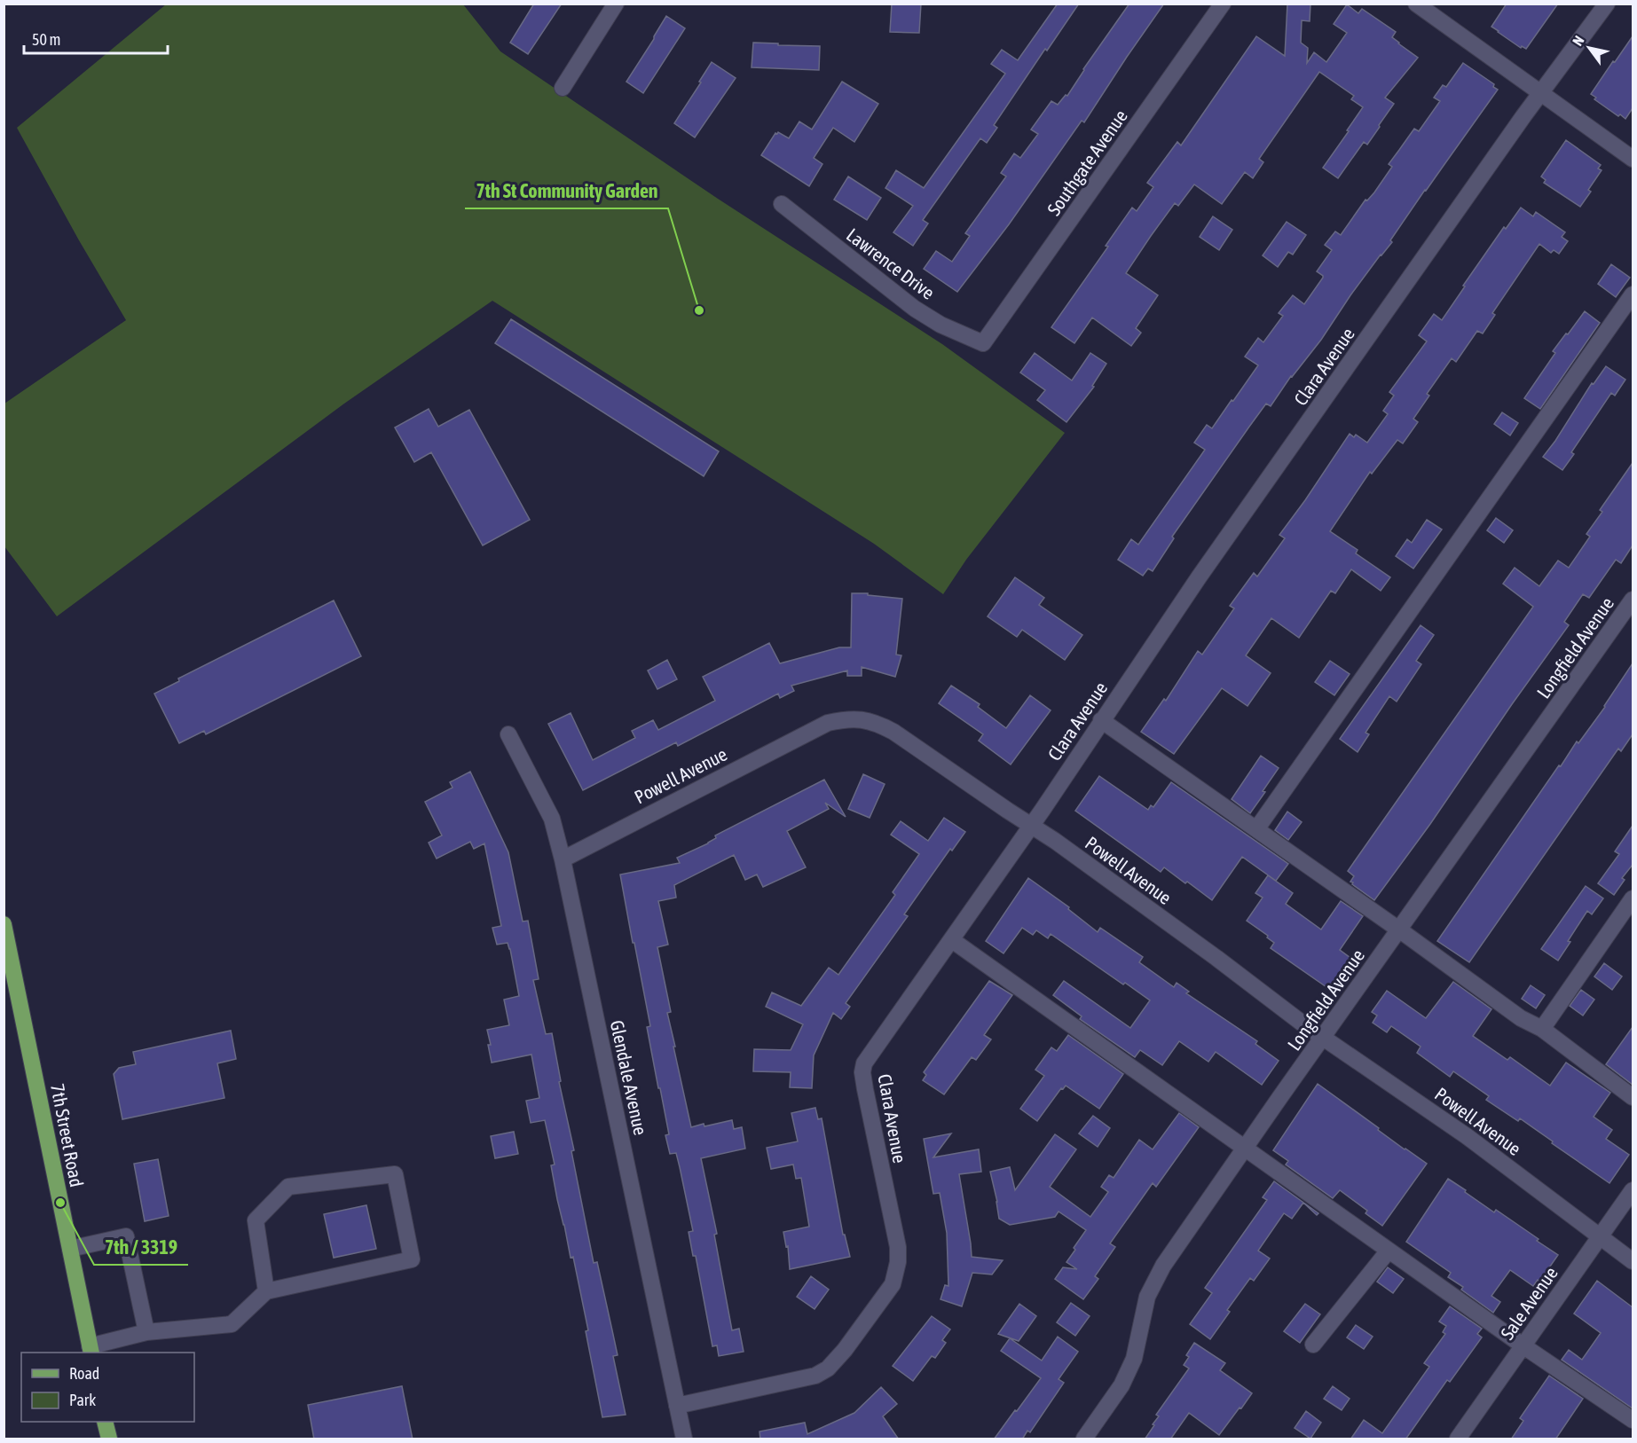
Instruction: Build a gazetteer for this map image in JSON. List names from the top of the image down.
{
  "streets": {
    "main road": ["7th Street Road"],
    "street": [
      "Southgate Avenue",
      "Lawrence Drive",
      "Clara Avenue",
      "Longfield Avenue",
      "Powell Avenue",
      "Glendale Avenue",
      "Sale Avenue"
    ]
  },
  "crossings": [
    ["Southgate Avenue", "Lawrence Drive"],
    ["Clara Avenue", "Powell Avenue"],
    ["Clara Avenue", "Glendale Avenue"],
    ["Longfield Avenue", "Powell Avenue"],
    ["Powell Avenue", "Glendale Avenue"],
    ["Powell Avenue", "Sale Avenue"]
  ],
  "places": ["7th St Community Garden", "7th / 3319"],
  "legend": ["Road", "Park"],
  "scale_bar": "50 m",
  "north": "top left"
}
